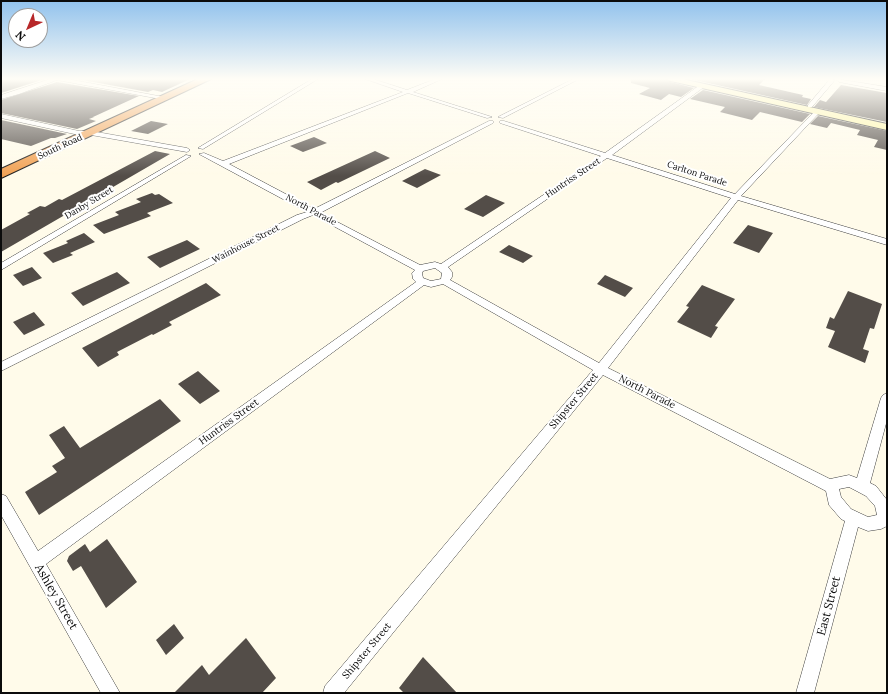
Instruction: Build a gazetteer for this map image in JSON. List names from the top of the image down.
{
  "streets": {
    "highway": ["South Road"],
    "street": [
      "Carlton Parade",
      "Huntriss Street",
      "Danby Street",
      "North Parade",
      "Wainhouse Street",
      "Shipster Street",
      "Ashley Street",
      "East Street"
    ]
  },
  "crossings": [
    ["Carlton Parade", "Huntriss Street"],
    ["Carlton Parade", "Shipster Street"],
    ["Huntriss Street", "North Parade"],
    ["Huntriss Street", "Ashley Street"],
    ["North Parade", "Wainhouse Street"],
    ["North Parade", "Shipster Street"]
  ],
  "north": "bottom left"
}
